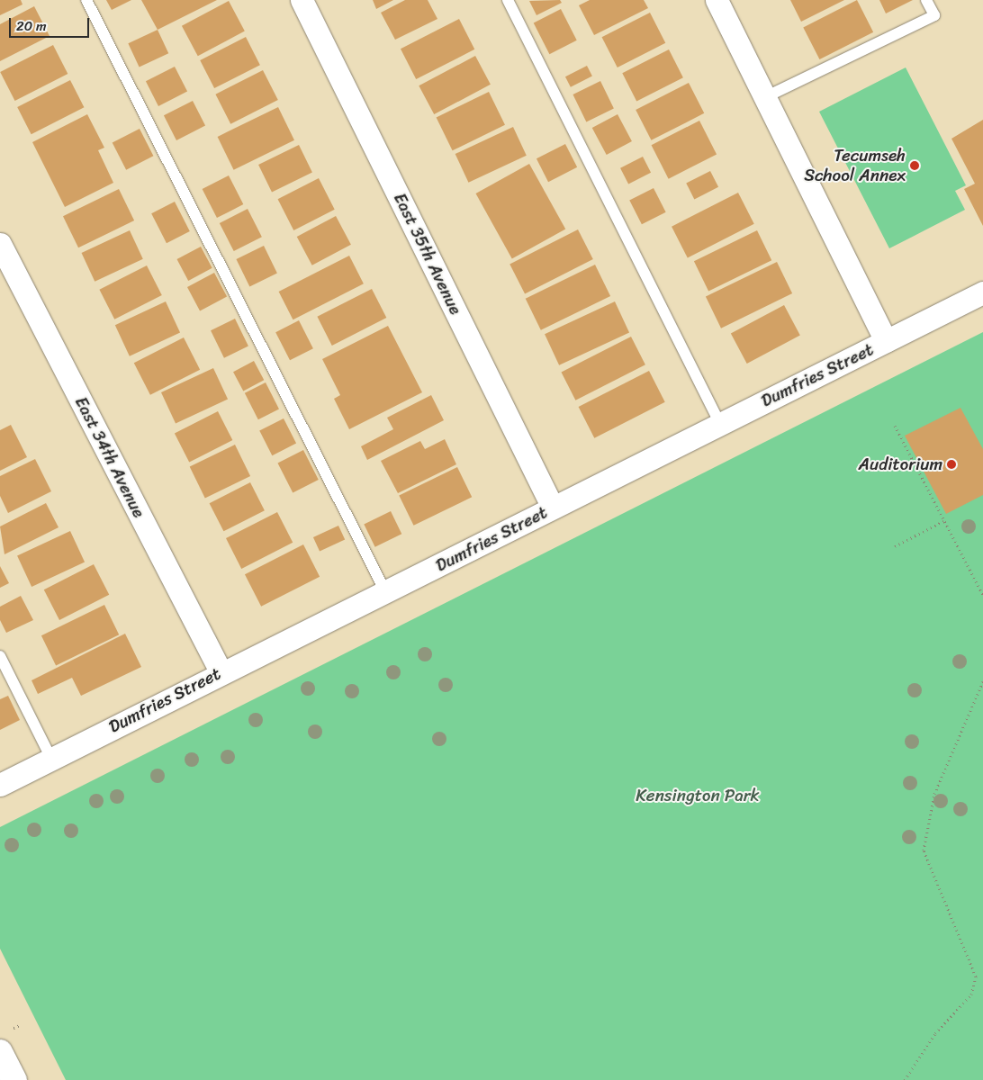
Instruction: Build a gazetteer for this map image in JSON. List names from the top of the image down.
{
  "streets": {
    "street": ["East 35th Avenue", "Dumfries Street", "East 34th Avenue"]
  },
  "crossings": [
    ["East 35th Avenue", "Dumfries Street"],
    ["Dumfries Street", "East 34th Avenue"]
  ],
  "parks": ["Kensington Park"],
  "places": ["Tecumseh School Annex", "Auditorium"],
  "scale_bar": "20 m"
}
